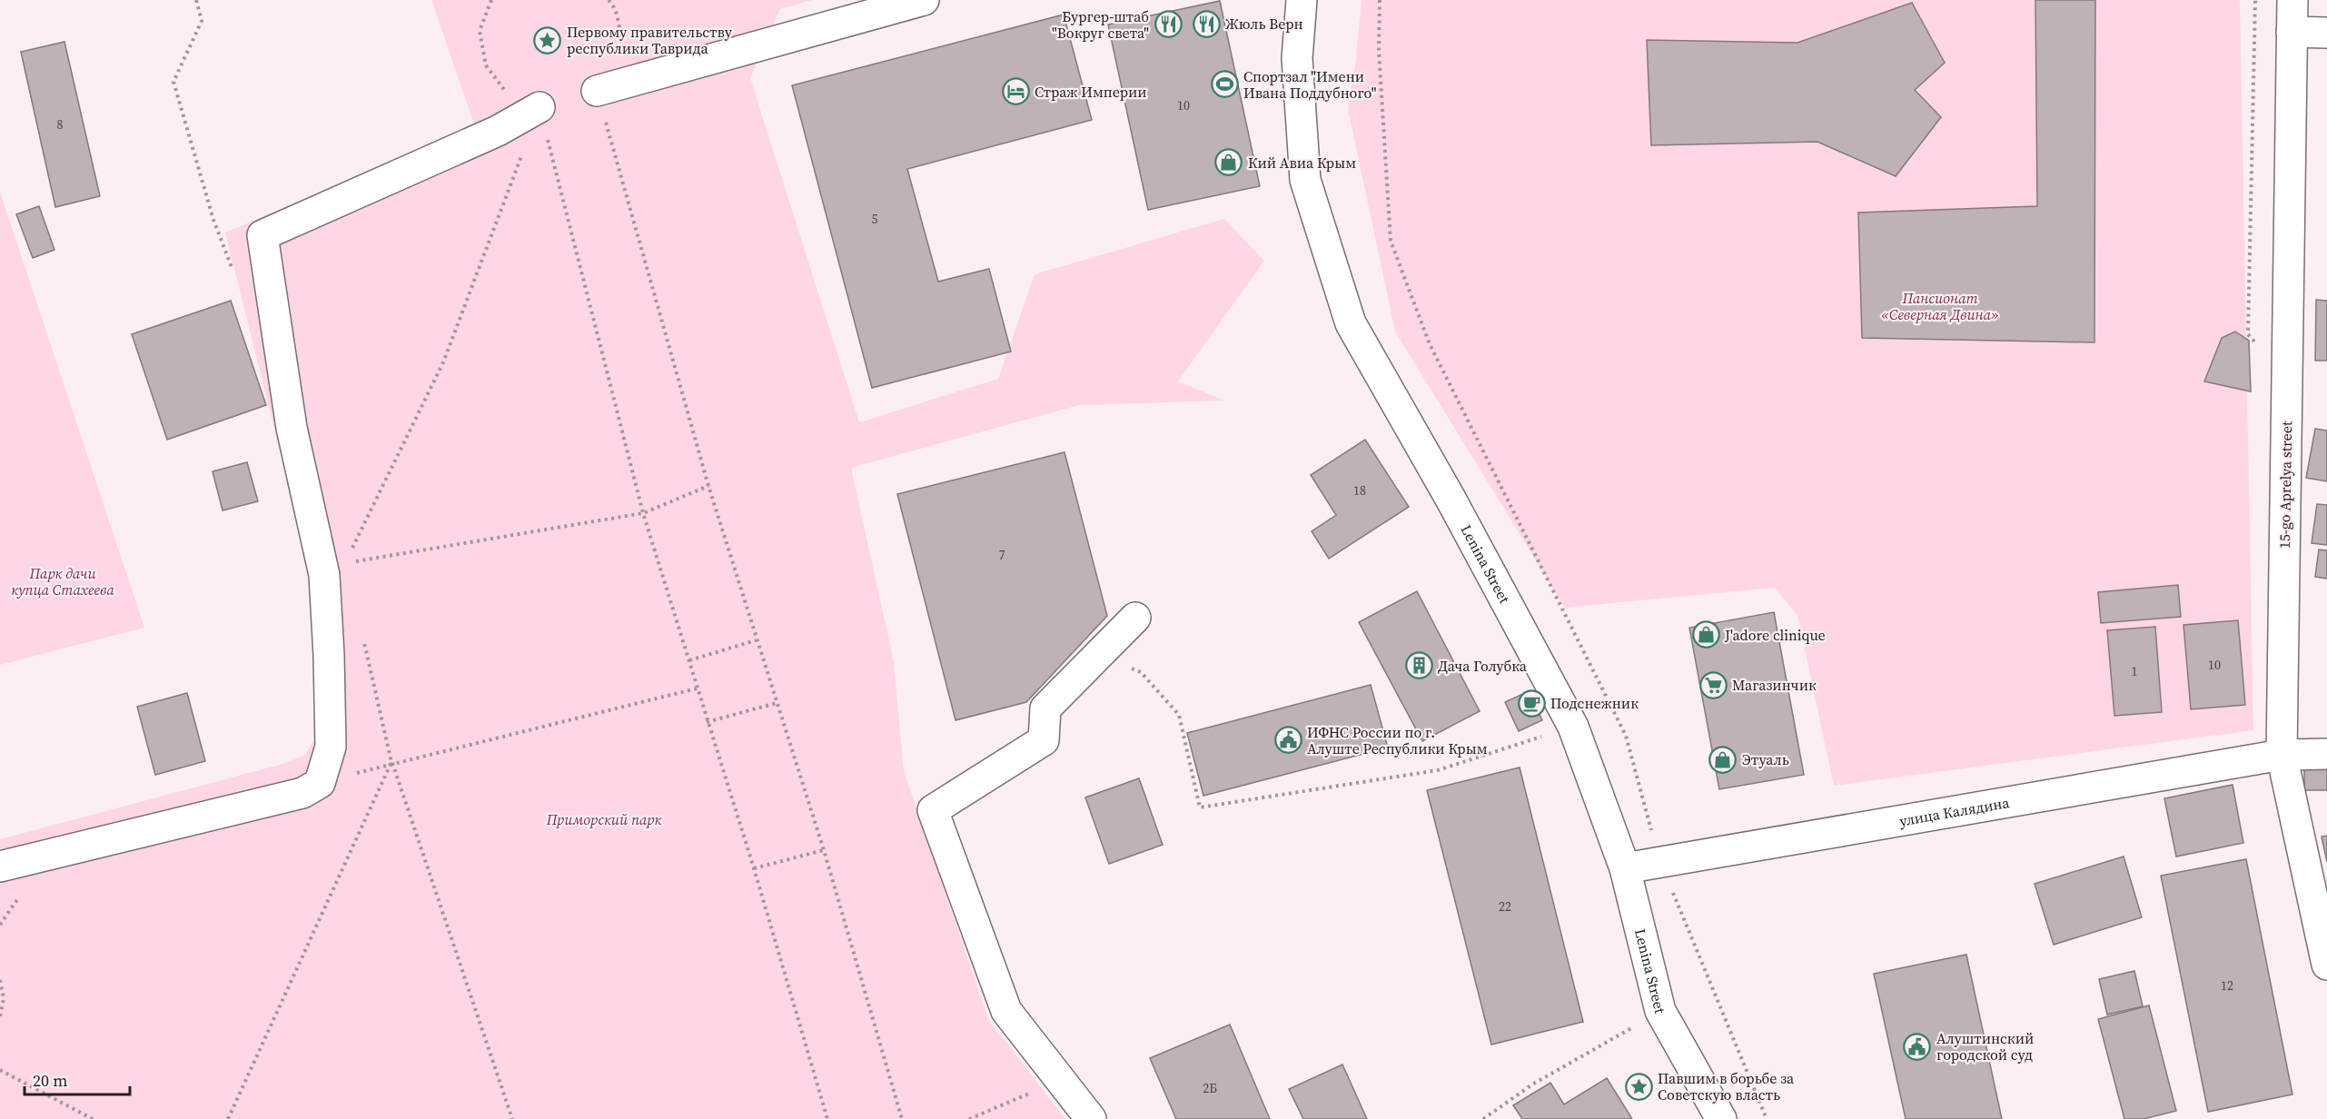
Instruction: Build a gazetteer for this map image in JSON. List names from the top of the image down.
{
  "streets": {
    "street": ["15-go Aprelya street", "Lenina Street", "улица Калядина"]
  },
  "crossings": [
    ["15-go Aprelya street", "улица Калядина"],
    ["Lenina Street", "улица Калядина"]
  ],
  "parks": ["Пансионат «Северная Двина»", "Парк дачи купца Стахеева", "Приморский парк"],
  "places": {
    "restaurant": ["Жюль Верн", "Бургер-штаб \"Вокруг света\""],
    "place": ["Первому правительству республики Таврида", "Павшим в борьбе за Советскую власть"],
    "sports": ["Спортзал \"Имени Ивана Поддубного\""],
    "hotel": ["Страж Империи"],
    "shop": ["Кий Авиа Крым", "J'adore clinique", "Этуаль"],
    "building": ["Дача Голубка"],
    "supermarket": ["Магазинчик"],
    "cafe": ["Подснежник"],
    "public building": ["ИФНС России по г. Алуште Республики Крым", "Алуштинский городской суд"]
  },
  "house_numbers": [
    "10",
    "8",
    "5",
    "18",
    "7",
    "10",
    "1",
    "22",
    "12",
    "2Б"
  ],
  "scale_bar": "20 m"
}
